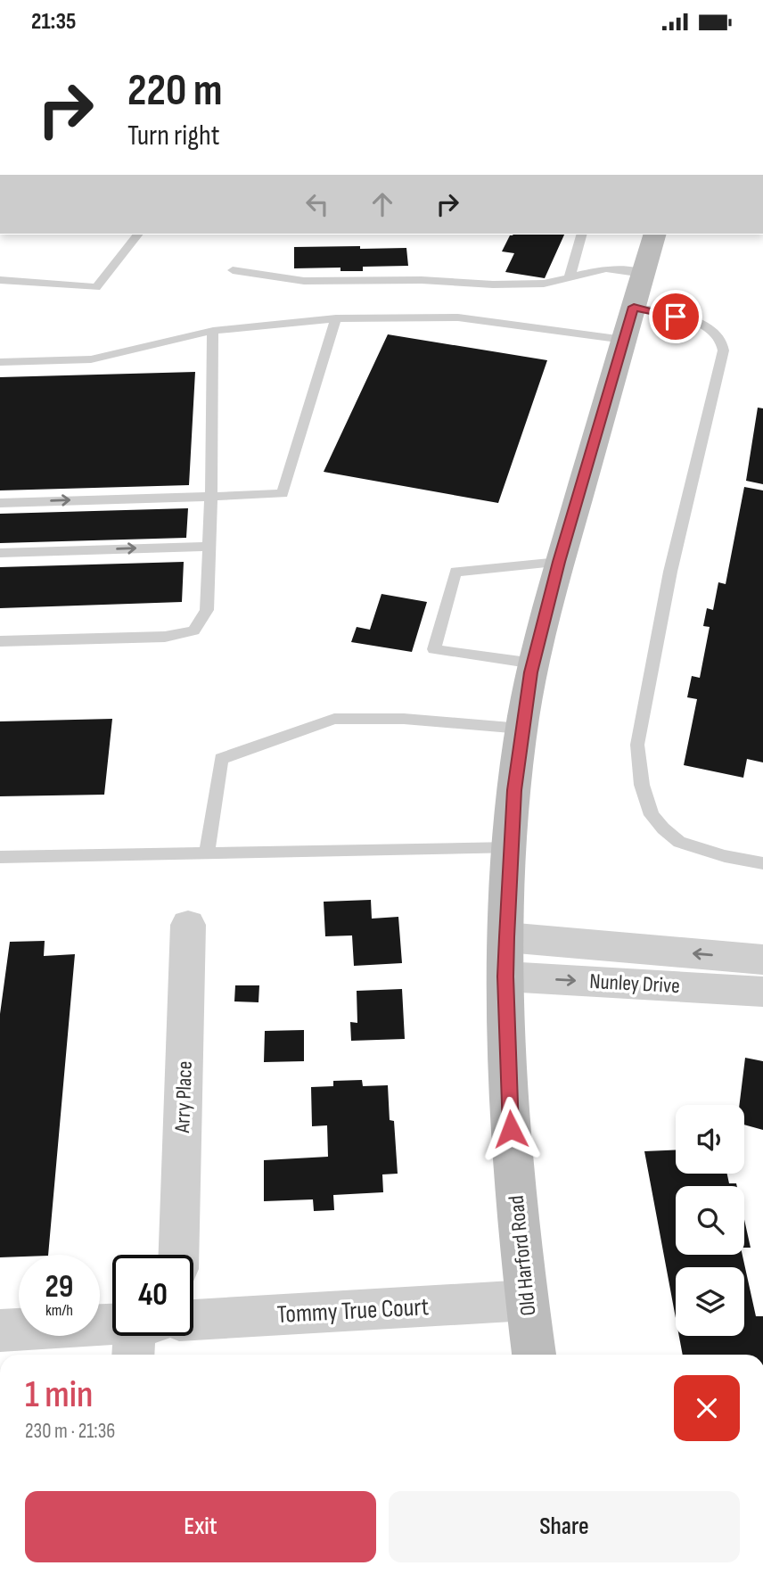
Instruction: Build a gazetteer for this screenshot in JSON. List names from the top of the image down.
{
  "streets": {
    "street": [
      "Nunley Drive",
      "Arry Place",
      "Old Harford Road",
      "Tommy True Court"
    ]
  },
  "crossings": [
    ["Nunley Drive", "Old Harford Road"],
    ["Old Harford Road", "Tommy True Court"]
  ],
  "page": {
    "status": "21:35",
    "turn": ["220 m", "Turn right"],
    "speed": "29 km/h",
    "limit": "40",
    "heading": ["1 min", "230 m · 21:36"],
    "buttons": ["Exit", "Share"]
  }
}
